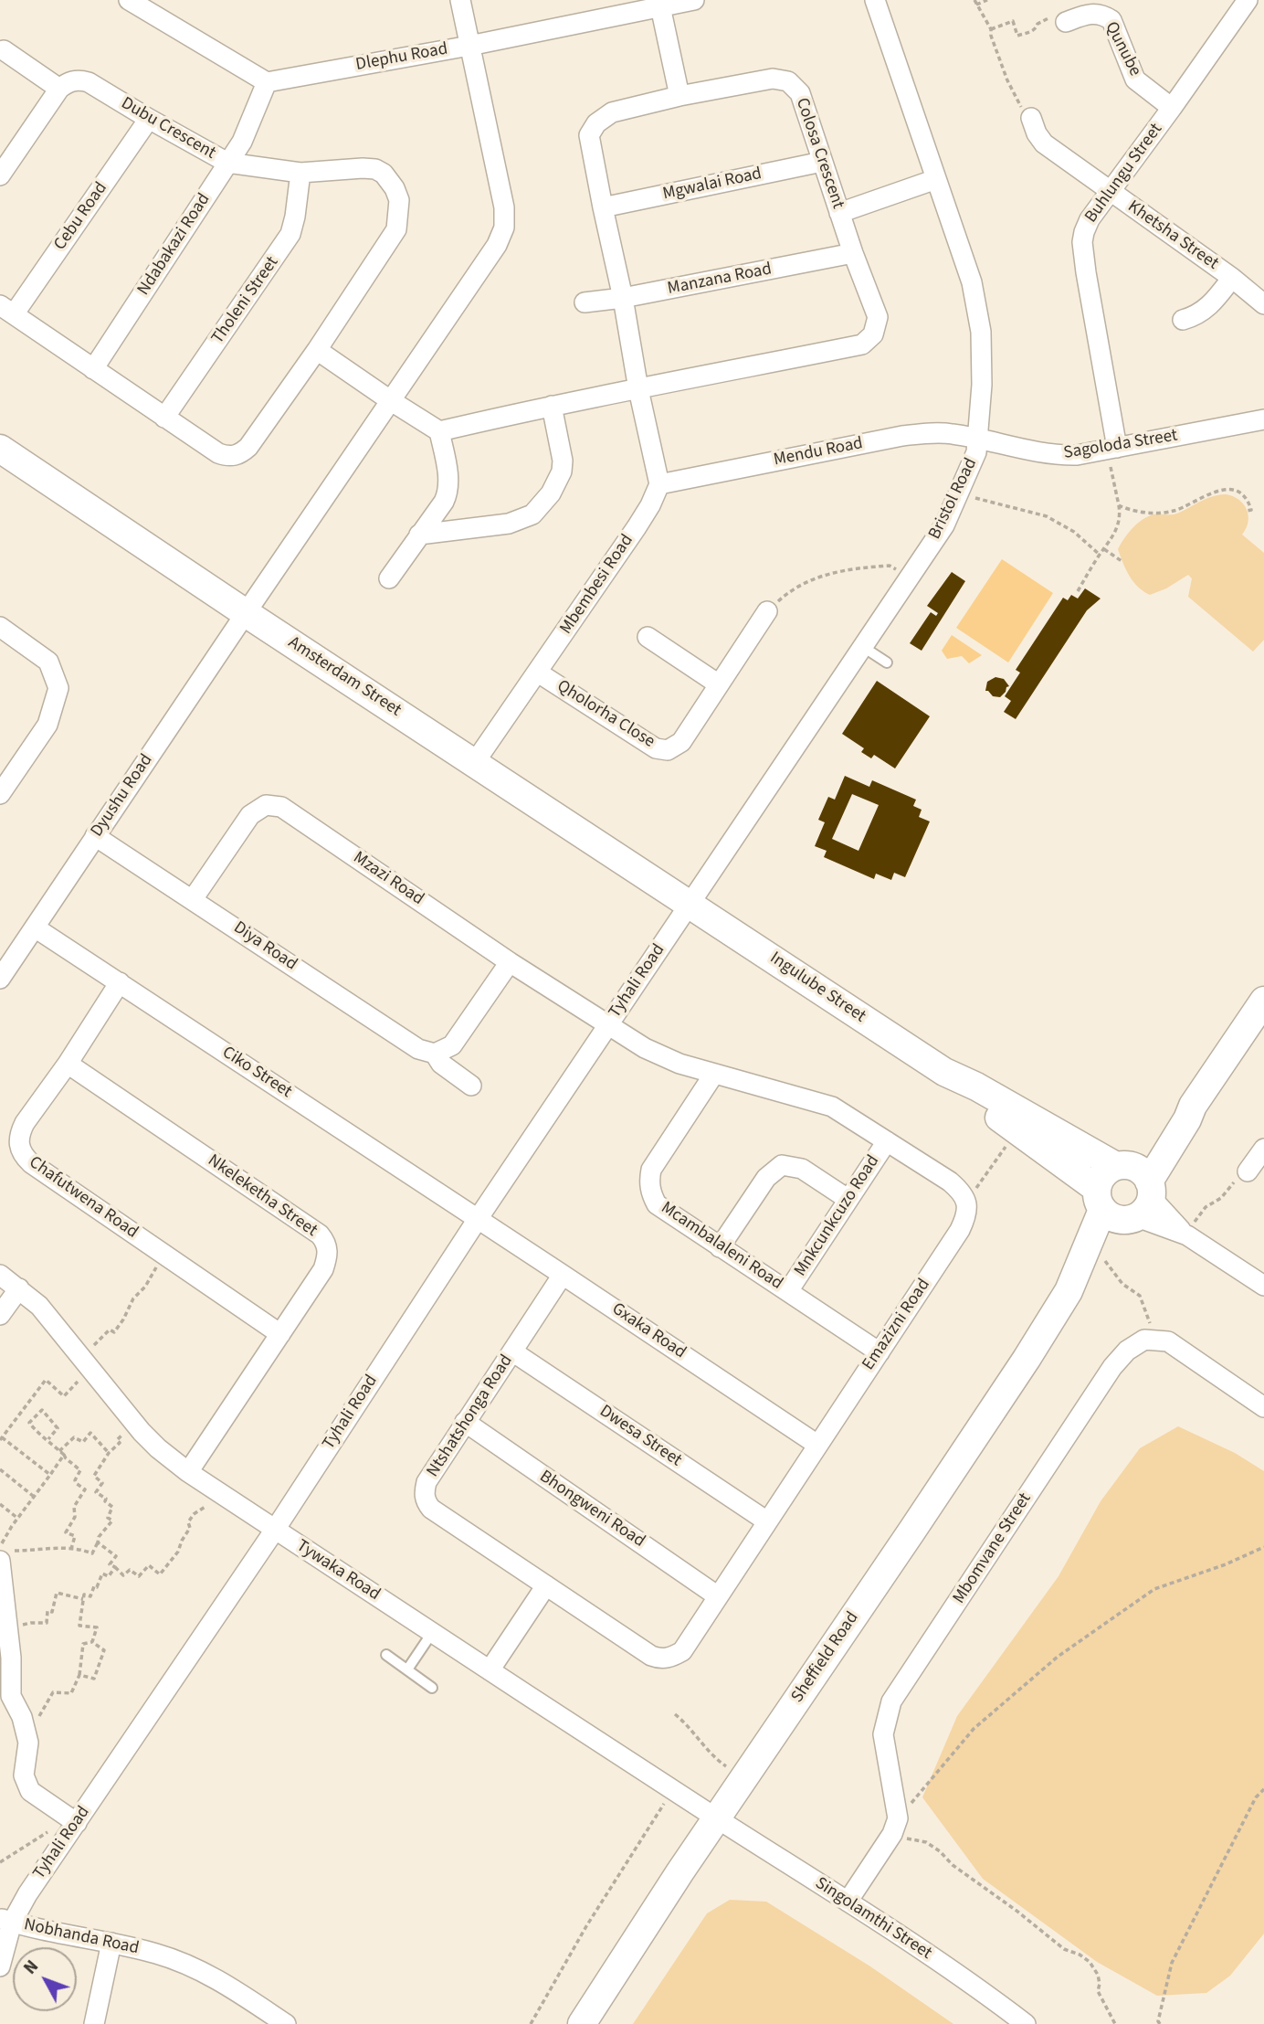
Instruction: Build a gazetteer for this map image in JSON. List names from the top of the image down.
{
  "streets": {
    "street": [
      "Qunube",
      "Dlephu Road",
      "Dubu Crescent",
      "Colosa Crescent",
      "Buhlungu Street",
      "Mgwalai Road",
      "Cebu Road",
      "Khetsha Street",
      "Ndabakazi Road",
      "Manzana Road",
      "Tholeni Street",
      "Sagoloda Street",
      "Mendu Road",
      "Bristol Road",
      "Mbembesi Road",
      "Amsterdam Street",
      "Qholorha Close",
      "Dyushu Road",
      "Mzazi Road",
      "Diya Road",
      "Tyhali Road",
      "Ingulube Street",
      "Ciko Street",
      "Nkeleketha Street",
      "Chafutwena Road",
      "Mnkcunkcuzo Road",
      "Mcambalaleni Road",
      "Emazizni Road",
      "Gxaka Road",
      "Ntshatshonga Road",
      "Dwesa Street",
      "Bhongweni Road",
      "Mbomvane Street",
      "Tywaka Road",
      "Sheffield Road",
      "Singolamthi Street",
      "Nobhanda Road"
    ]
  },
  "crossings": [
    ["Qunube", "Buhlungu Street"],
    ["Dlephu Road", "Ndabakazi Road"],
    ["Dlephu Road", "Dyushu Road"],
    ["Dubu Crescent", "Cebu Road"],
    ["Dubu Crescent", "Ndabakazi Road"],
    ["Dubu Crescent", "Tholeni Street"],
    ["Colosa Crescent", "Mgwalai Road"],
    ["Colosa Crescent", "Manzana Road"],
    ["Buhlungu Street", "Khetsha Street"],
    ["Buhlungu Street", "Sagoloda Street"],
    ["Sagoloda Street", "Mendu Road"],
    ["Sagoloda Street", "Bristol Road"],
    ["Mendu Road", "Bristol Road"],
    ["Mendu Road", "Mbembesi Road"],
    ["Bristol Road", "Amsterdam Street"],
    ["Bristol Road", "Tyhali Road"],
    ["Bristol Road", "Ingulube Street"],
    ["Mbembesi Road", "Amsterdam Street"],
    ["Mbembesi Road", "Qholorha Close"],
    ["Amsterdam Street", "Dyushu Road"],
    ["Amsterdam Street", "Tyhali Road"],
    ["Amsterdam Street", "Ingulube Street"],
    ["Dyushu Road", "Diya Road"],
    ["Dyushu Road", "Ciko Street"],
    ["Mzazi Road", "Diya Road"],
    ["Mzazi Road", "Tyhali Road"],
    ["Tyhali Road", "Ingulube Street"],
    ["Tyhali Road", "Ciko Street"],
    ["Tyhali Road", "Gxaka Road"],
    ["Tyhali Road", "Tywaka Road"],
    ["Tyhali Road", "Nobhanda Road"],
    ["Ingulube Street", "Sheffield Road"],
    ["Ciko Street", "Chafutwena Road"],
    ["Ciko Street", "Gxaka Road"],
    ["Nkeleketha Street", "Chafutwena Road"],
    ["Nkeleketha Street", "Tywaka Road"],
    ["Mnkcunkcuzo Road", "Mcambalaleni Road"],
    ["Mcambalaleni Road", "Emazizni Road"],
    ["Emazizni Road", "Gxaka Road"],
    ["Emazizni Road", "Ntshatshonga Road"],
    ["Emazizni Road", "Dwesa Street"],
    ["Emazizni Road", "Bhongweni Road"],
    ["Gxaka Road", "Ntshatshonga Road"],
    ["Ntshatshonga Road", "Dwesa Street"],
    ["Ntshatshonga Road", "Bhongweni Road"],
    ["Tywaka Road", "Sheffield Road"],
    ["Tywaka Road", "Singolamthi Street"],
    ["Sheffield Road", "Singolamthi Street"]
  ],
  "north": "top left"
}
